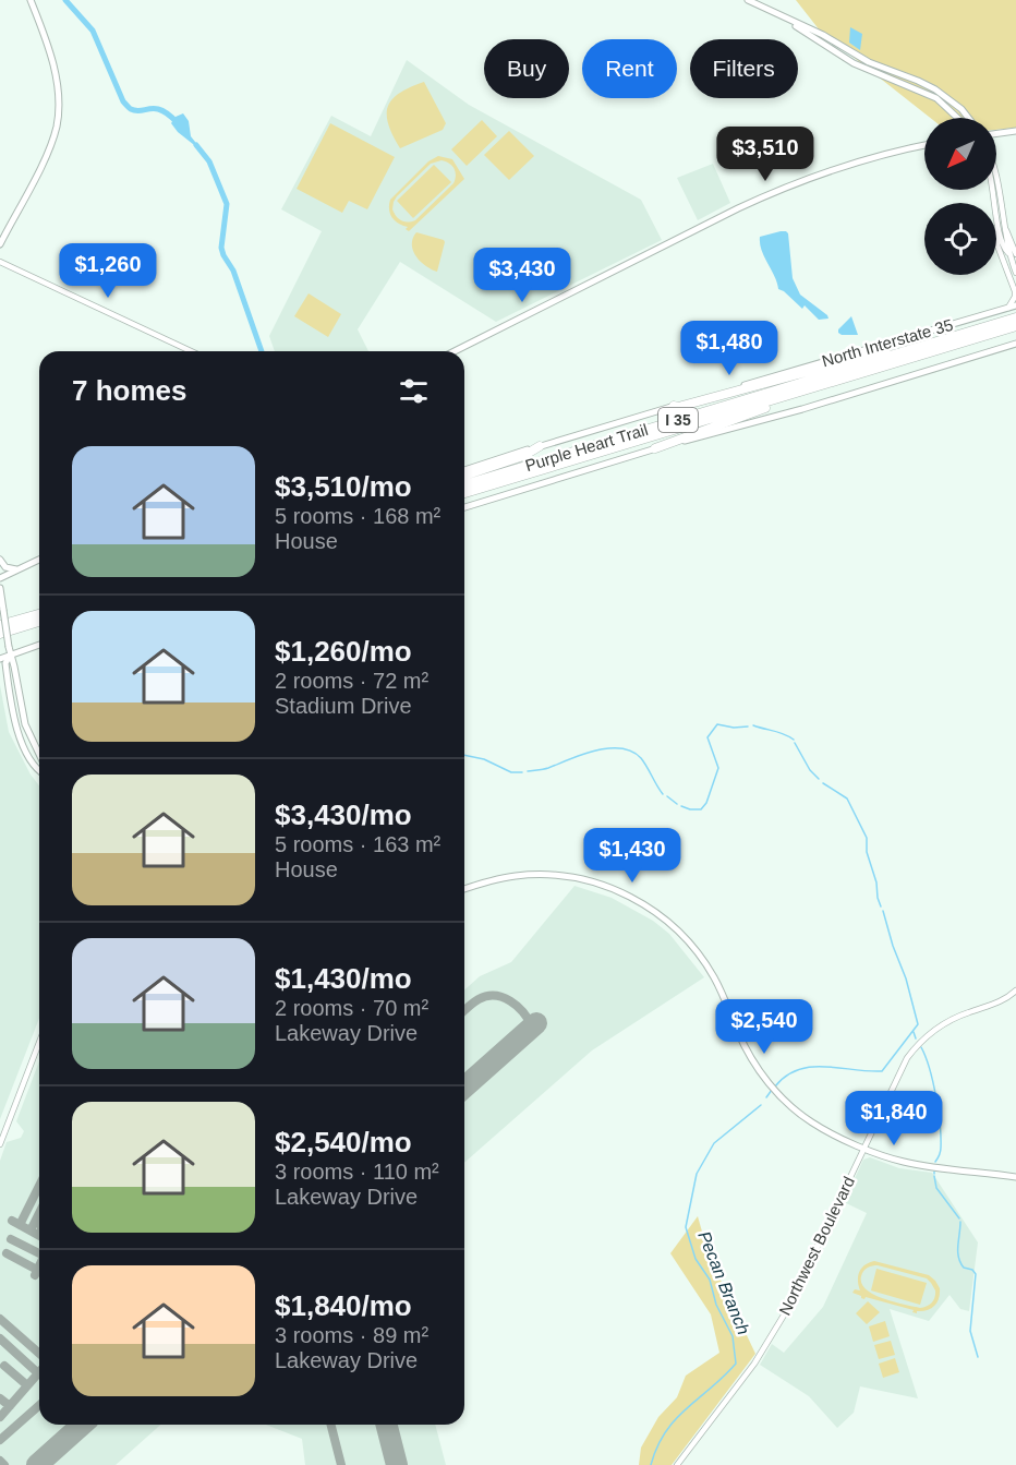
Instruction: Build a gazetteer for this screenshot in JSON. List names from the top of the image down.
{
  "streets": {
    "highway": ["I 35", "Purple Heart Trail"],
    "main road": ["North Interstate 35"],
    "street": ["Northwest Boulevard"]
  },
  "water": ["Pecan Branch"],
  "north": "bottom left",
  "page": {
    "chip": ["Buy", "Rent", "Filters"],
    "price": [
      "$3,510",
      "$1,260",
      "$3,430",
      "$1,480",
      "$1,430",
      "$2,540",
      "$1,840"
    ],
    "heading": "7 homes",
    "list": [
      {
        "name": "$3,510/mo",
        "note": "5 rooms · 168 m² · House"
      },
      {
        "name": "$1,260/mo",
        "note": "2 rooms · 72 m² · Stadium Drive"
      },
      {
        "name": "$3,430/mo",
        "note": "5 rooms · 163 m² · House"
      },
      {
        "name": "$1,430/mo",
        "note": "2 rooms · 70 m² · Lakeway Drive"
      },
      {
        "name": "$2,540/mo",
        "note": "3 rooms · 110 m² · Lakeway Drive"
      },
      {
        "name": "$1,840/mo",
        "note": "3 rooms · 89 m² · Lakeway Drive"
      }
    ]
  }
}
